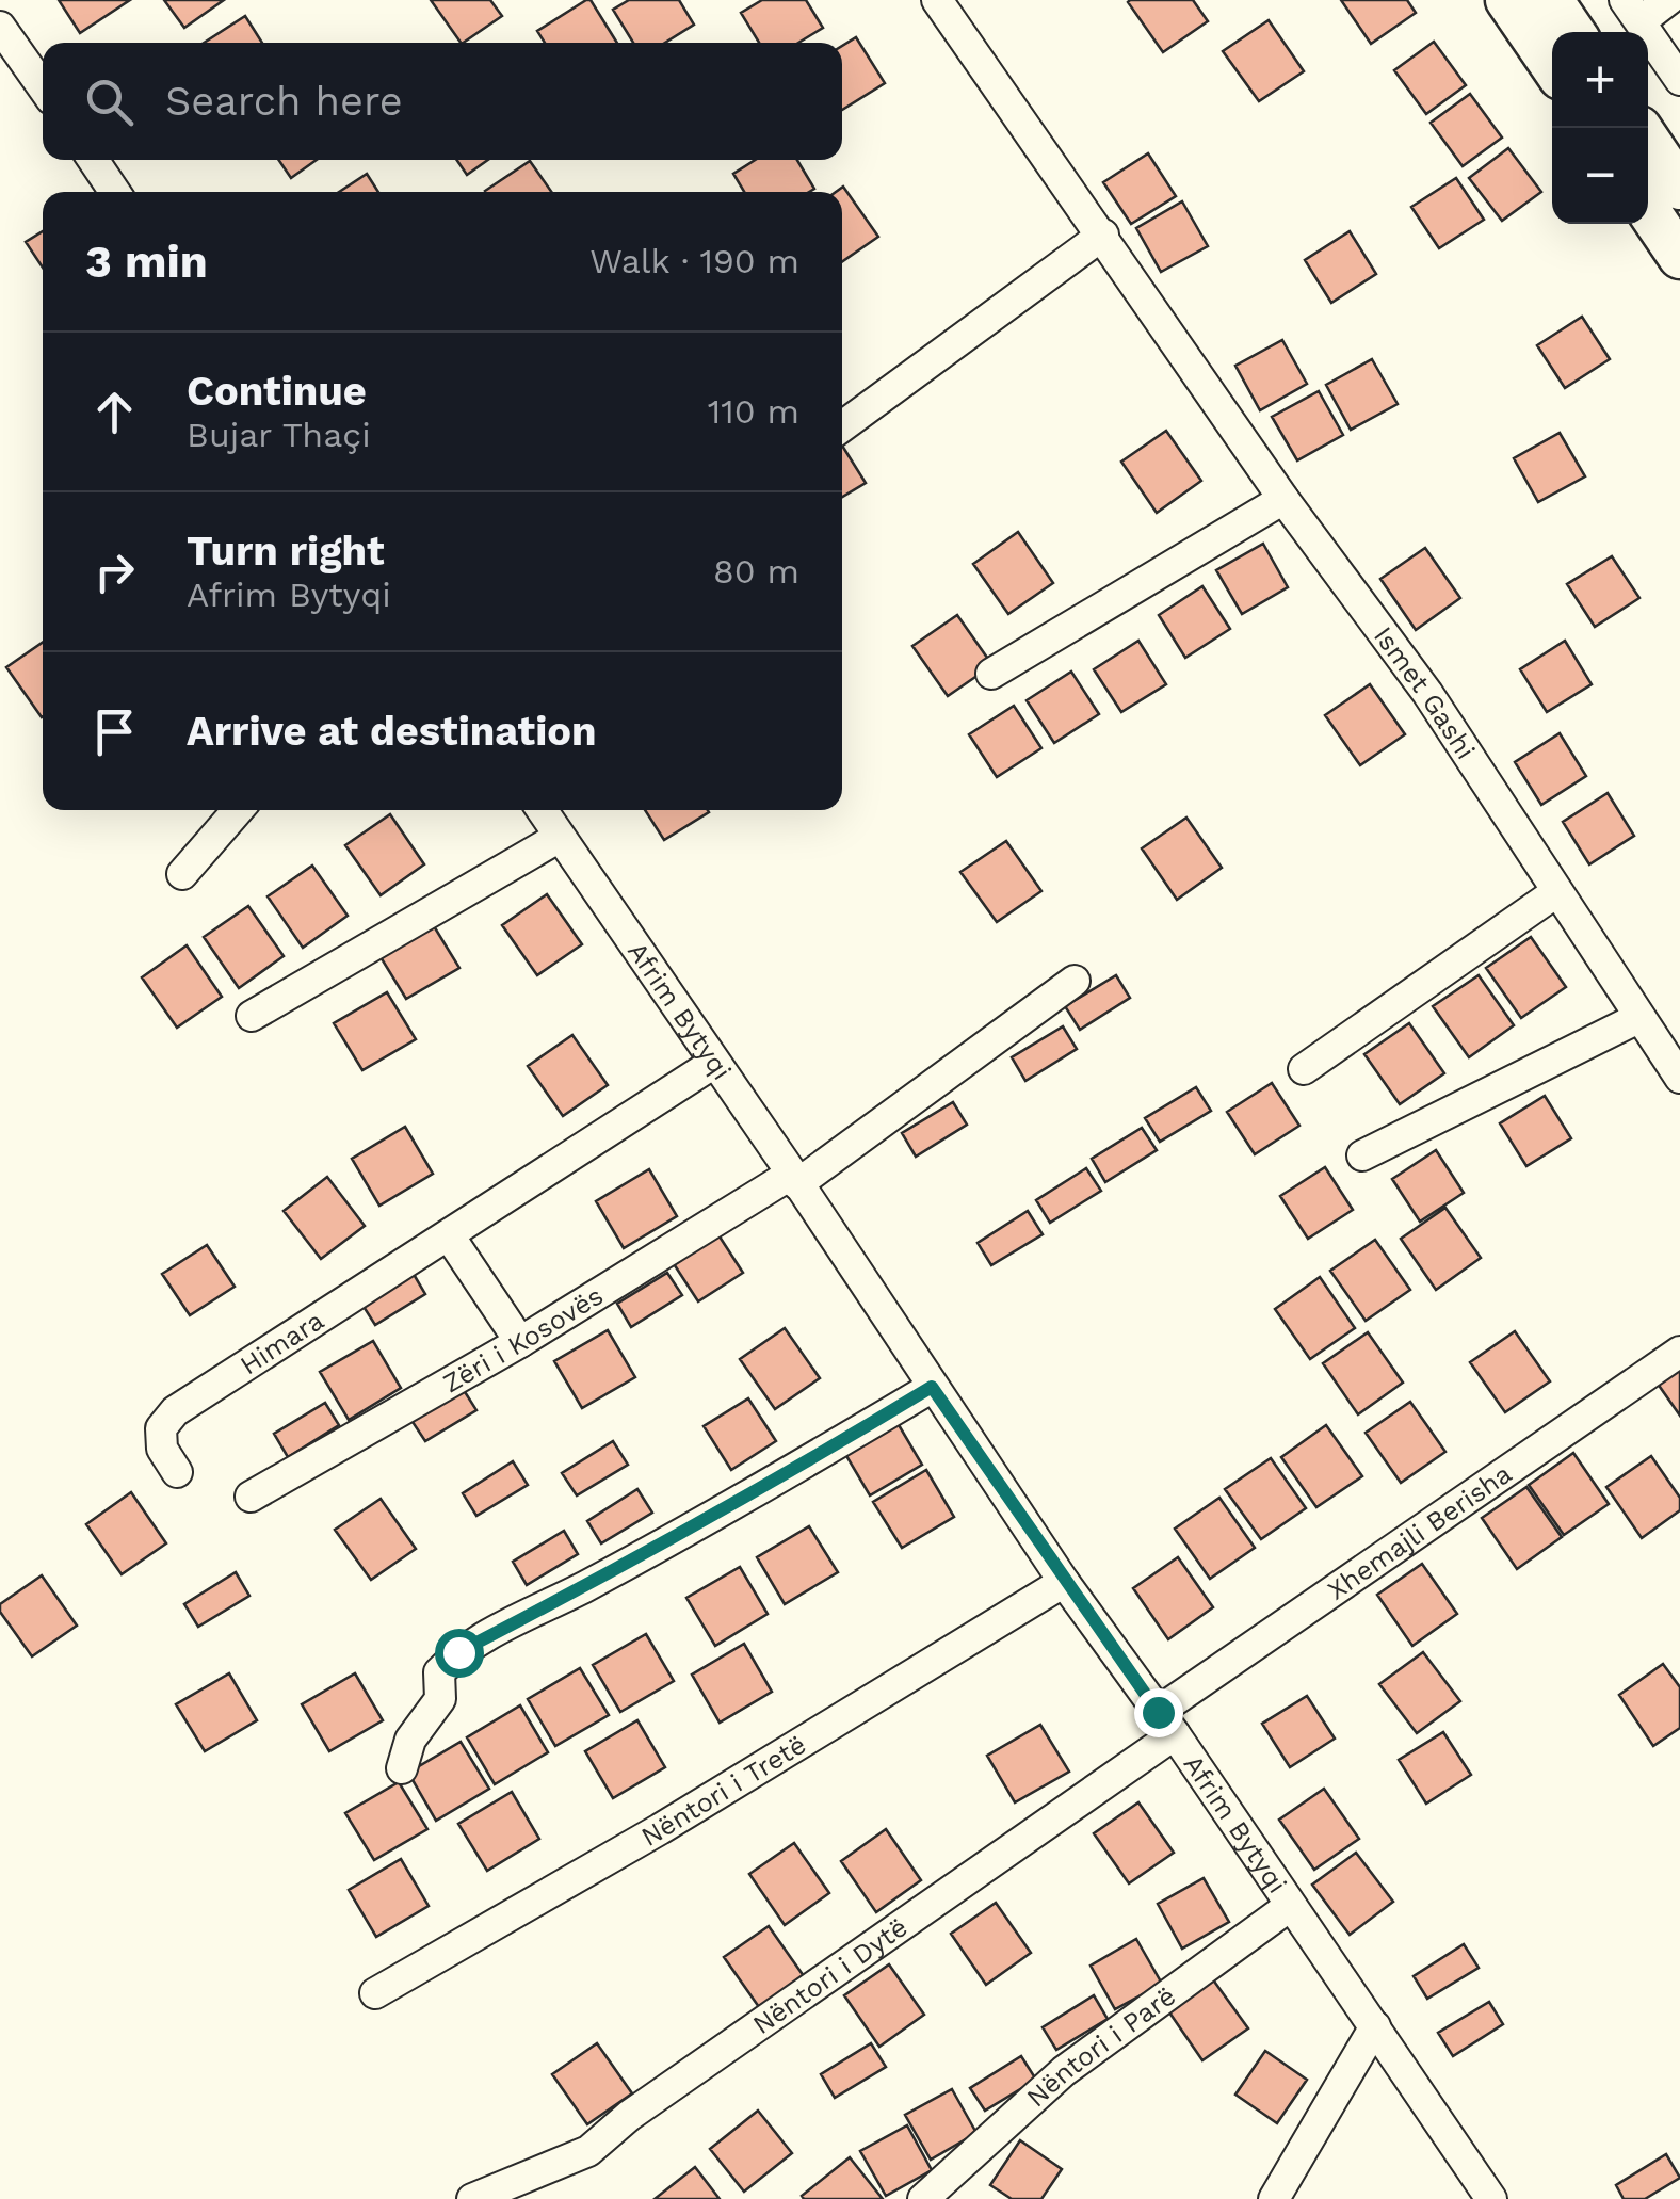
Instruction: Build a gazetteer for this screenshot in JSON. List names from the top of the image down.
{
  "streets": {
    "street": [
      "Ismet Gashi",
      "Afrim Bytyqi",
      "Zëri i Kosovës",
      "Himara",
      "Xhemajli Berisha",
      "Nëntori i Tretë",
      "Nëntori i Dytë",
      "Nëntori i Parë"
    ]
  },
  "crossings": [
    ["Afrim Bytyqi", "Zëri i Kosovës"],
    ["Afrim Bytyqi", "Himara"],
    ["Afrim Bytyqi", "Xhemajli Berisha"],
    ["Afrim Bytyqi", "Nëntori i Tretë"],
    ["Afrim Bytyqi", "Nëntori i Dytë"],
    ["Afrim Bytyqi", "Nëntori i Parë"],
    ["Xhemajli Berisha", "Nëntori i Dytë"]
  ],
  "page": {
    "map_buttons": ["+", "−"],
    "search": "Search here",
    "heading": ["3 min", "Walk · 190 m"],
    "list": [
      ["Continue", "Bujar Thaçi", "110 m"],
      ["Turn right", "Afrim Bytyqi", "80 m"],
      "Arrive at destination"
    ]
  }
}
